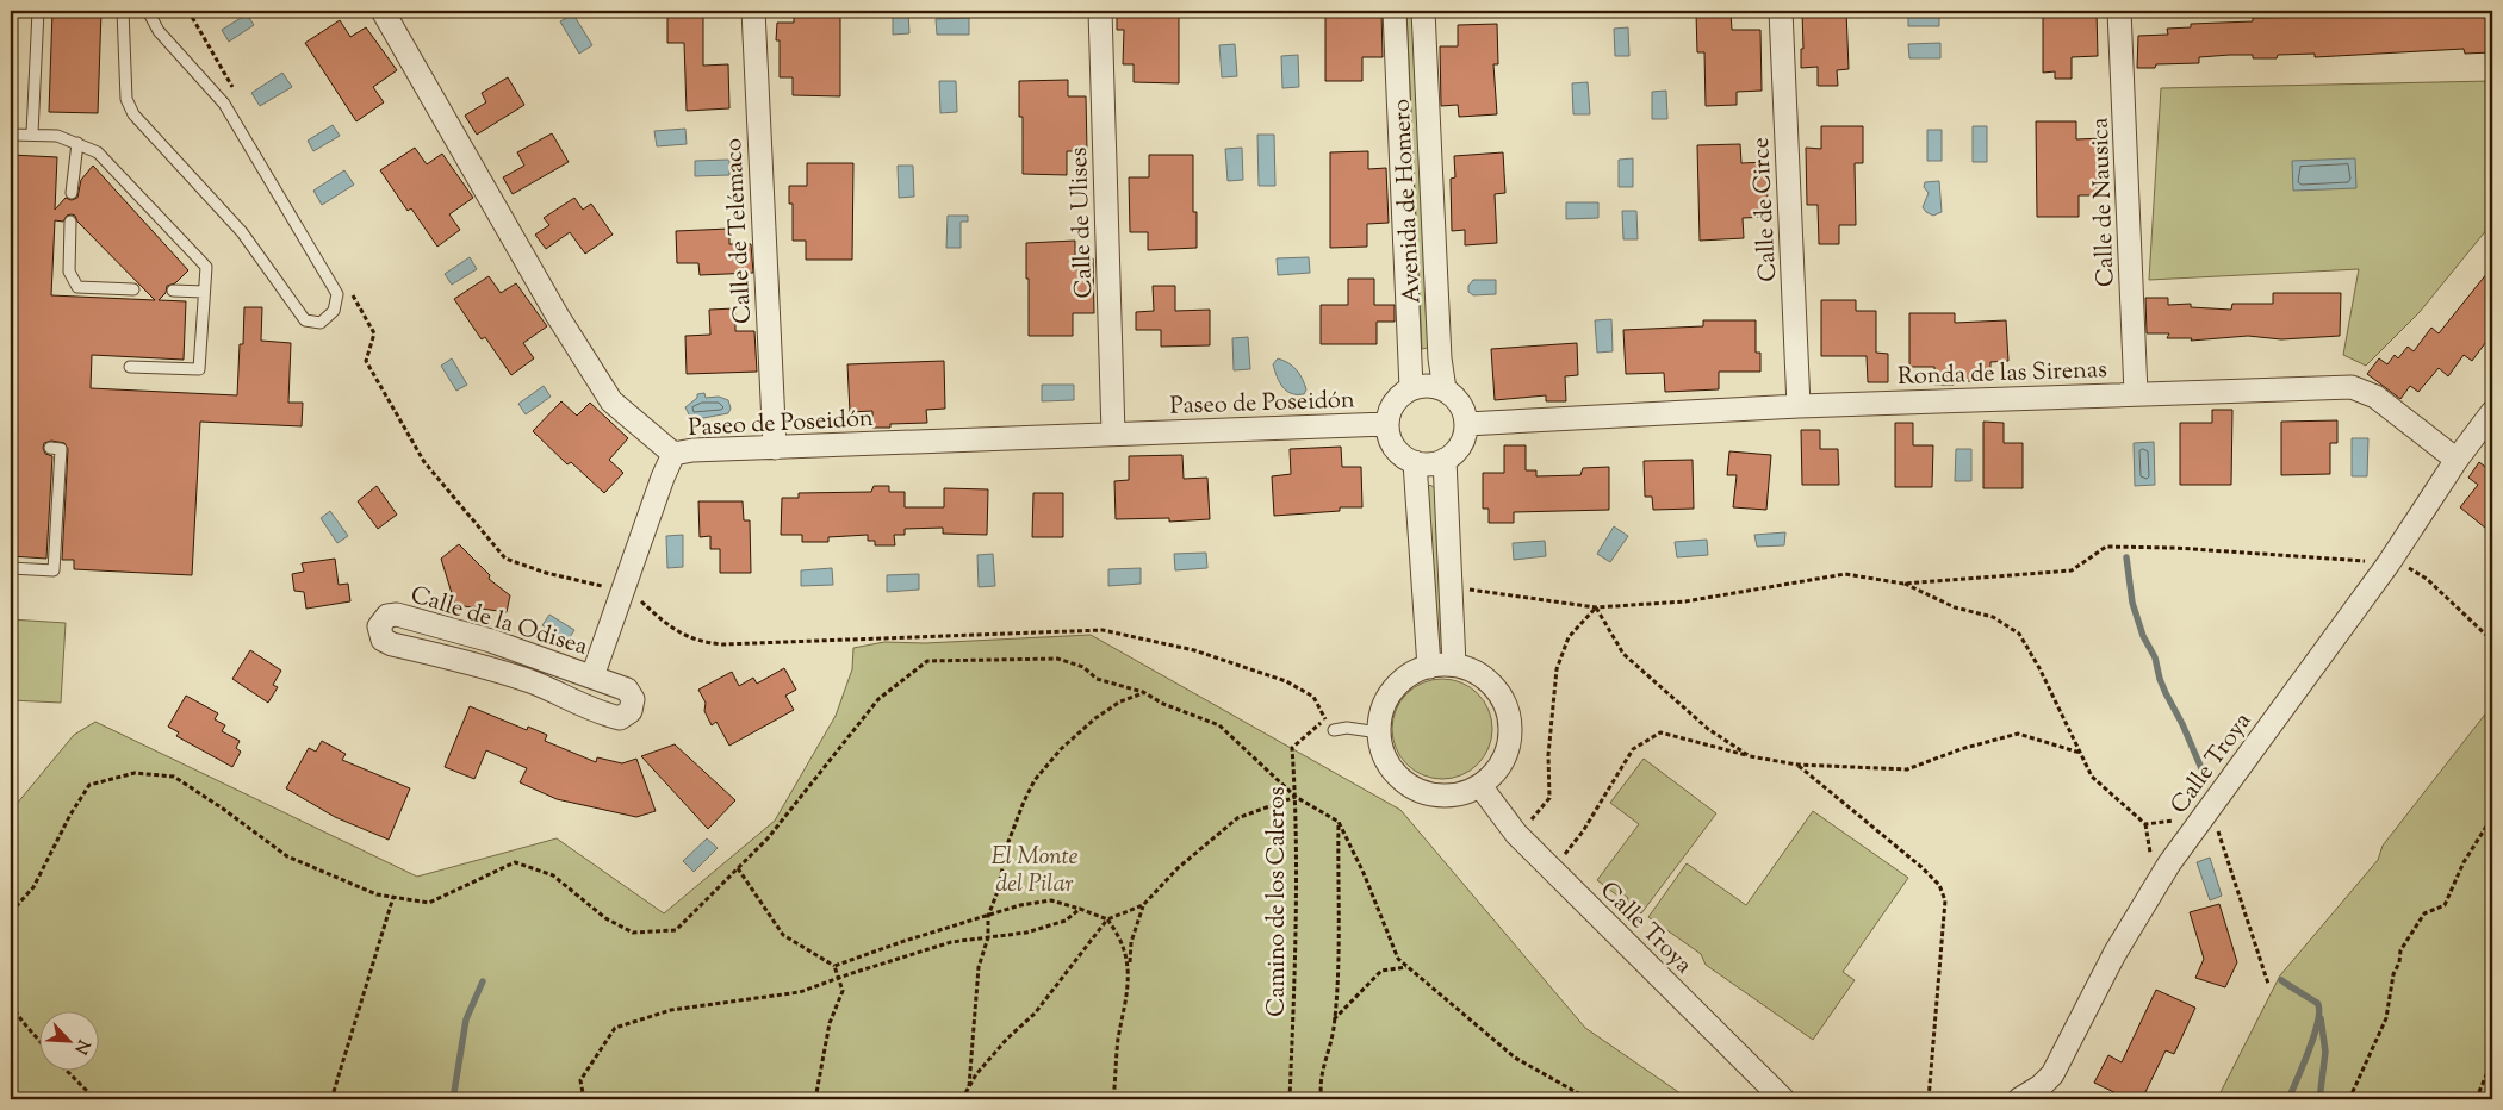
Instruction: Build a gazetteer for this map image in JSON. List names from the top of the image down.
{
  "streets": {
    "street": [
      "Avenida de Homero",
      "Calle de Nausica",
      "Calle de Circe",
      "Calle de Ulises",
      "Calle de Telémaco",
      "Ronda de las Sirenas",
      "Paseo de Poseidón",
      "Calle de la Odisea",
      "Calle Troya"
    ],
    "path": ["Camino de los Caleros"]
  },
  "crossings": [
    ["Avenida de Homero", "Ronda de las Sirenas"],
    ["Avenida de Homero", "Paseo de Poseidón"],
    ["Calle de Nausica", "Ronda de las Sirenas"],
    ["Calle de Circe", "Ronda de las Sirenas"],
    ["Calle de Ulises", "Paseo de Poseidón"],
    ["Calle de Telémaco", "Paseo de Poseidón"],
    ["Ronda de las Sirenas", "Paseo de Poseidón"],
    ["Ronda de las Sirenas", "Calle Troya"],
    ["Paseo de Poseidón", "Calle de la Odisea"]
  ],
  "parks": ["El Monte del Pilar"],
  "north": "bottom right"
}
